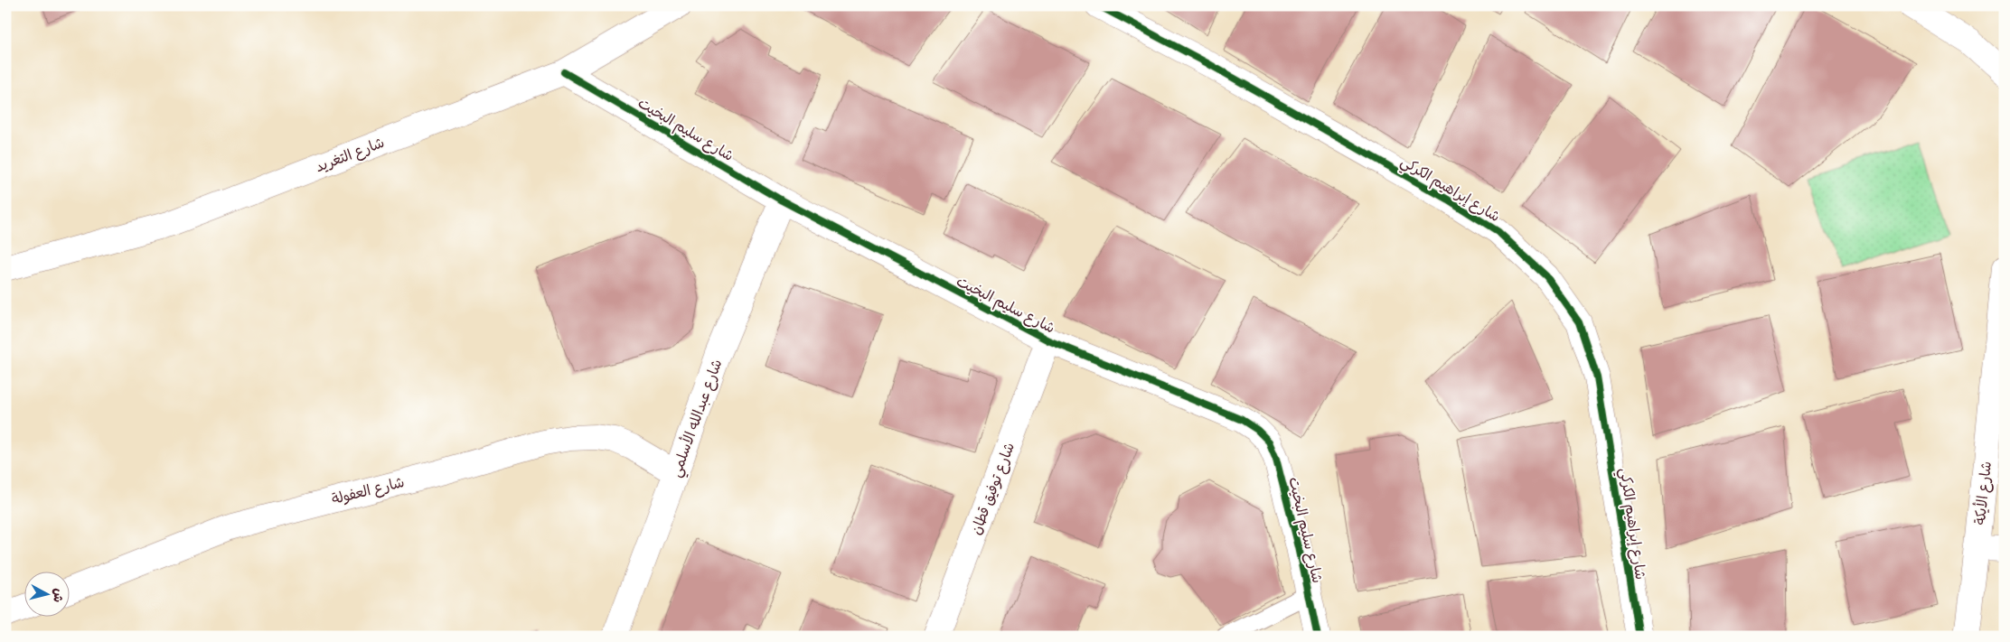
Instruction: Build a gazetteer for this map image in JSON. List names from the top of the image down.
{
  "streets": {
    "street": [
      "شارع سليم البخيت",
      "شارع التغريد",
      "شارع إبراهيم الكركي",
      "شارع عبدالله الأسلمي",
      "شارع توفيق قطان",
      "شارع العفولة",
      "شارع الأيكة"
    ]
  },
  "crossings": [
    ["شارع سليم البخيت", "شارع التغريد"],
    ["شارع سليم البخيت", "شارع عبدالله الأسلمي"],
    ["شارع سليم البخيت", "شارع توفيق قطان"],
    ["شارع عبدالله الأسلمي", "شارع العفولة"]
  ],
  "north": "right"
}
